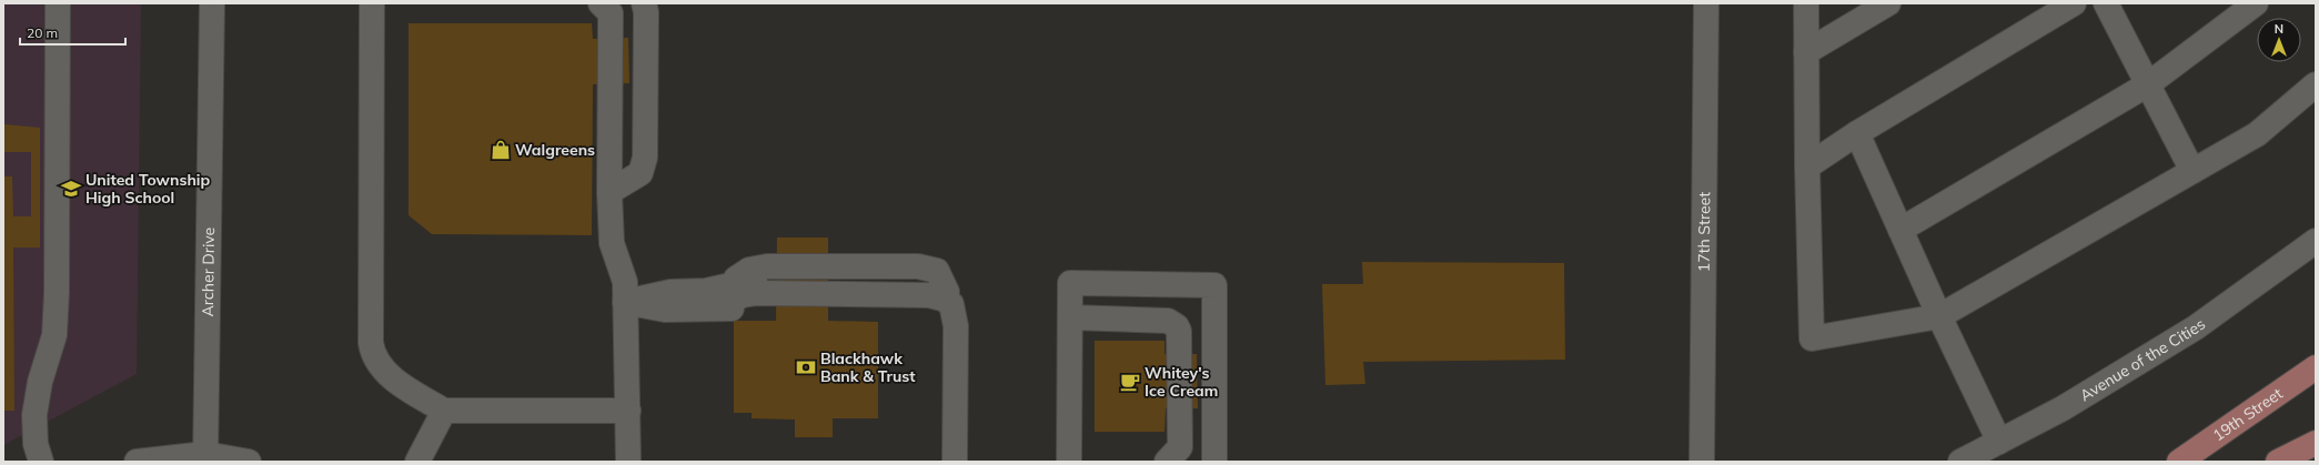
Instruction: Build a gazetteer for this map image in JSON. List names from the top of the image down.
{
  "streets": {
    "main road": ["19th Street"],
    "street": ["17th Street", "Archer Drive", "Avenue of the Cities"]
  },
  "places": {
    "shop": ["Walgreens"],
    "school or university": ["United Township High School"],
    "bank": ["Blackhawk Bank & Trust"],
    "cafe": ["Whitey's Ice Cream"]
  },
  "scale_bar": "20 m",
  "north": "top"
}
